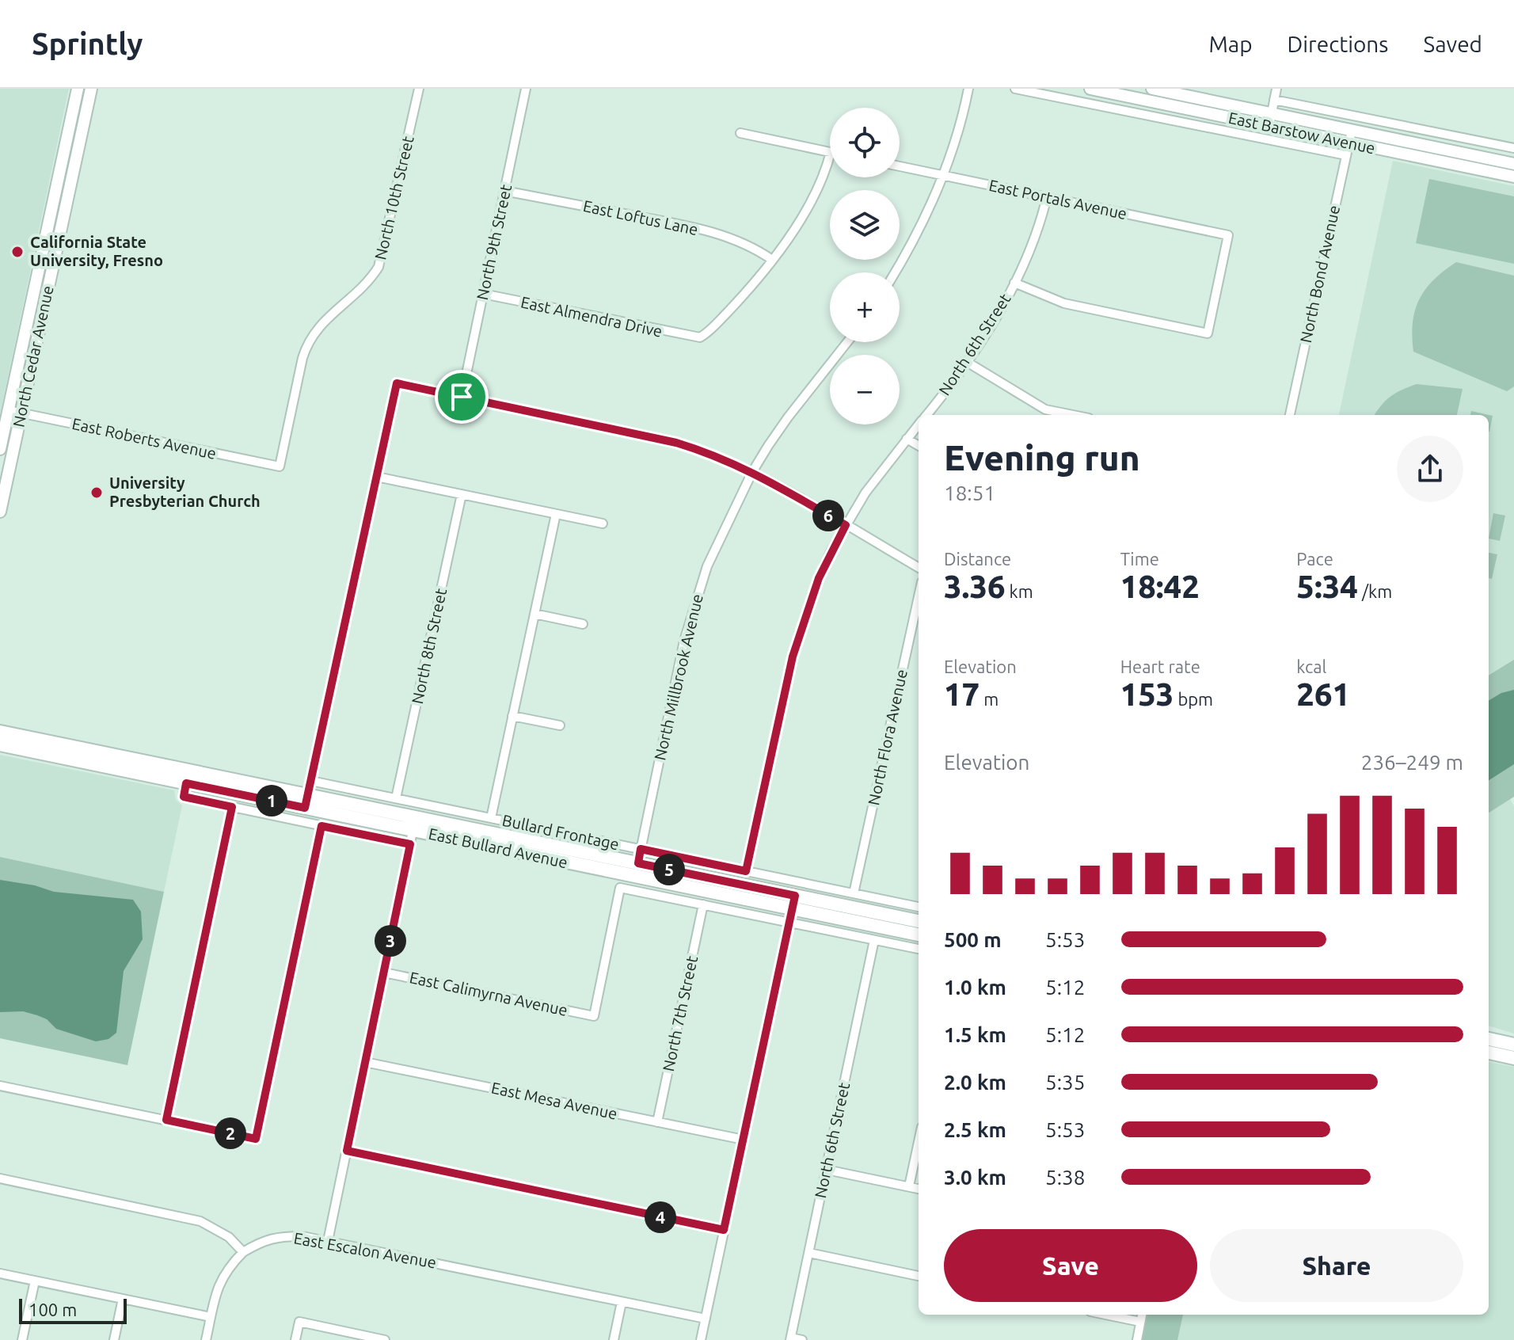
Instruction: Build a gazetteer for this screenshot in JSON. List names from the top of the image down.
{
  "streets": {
    "main road": ["East Barstow Avenue", "North Cedar Avenue", "East Bullard Avenue"],
    "street": [
      "North 10th Street",
      "East Portals Avenue",
      "East Loftus Lane",
      "North 9th Street",
      "North Bond Avenue",
      "East Almendra Drive",
      "North 6th Street",
      "East Roberts Avenue",
      "North 8th Street",
      "North Millbrook Avenue",
      "North Flora Avenue",
      "Bullard Frontage",
      "East Calimyrna Avenue",
      "North 7th Street",
      "East Mesa Avenue",
      "East Escalon Avenue"
    ]
  },
  "crossings": [
    ["East Barstow Avenue", "North Bond Avenue"],
    ["North 10th Street", "East Roberts Avenue"],
    ["East Portals Avenue", "North 6th Street"],
    ["East Loftus Lane", "North 9th Street"],
    ["East Loftus Lane", "East Almendra Drive"],
    ["North 9th Street", "East Almendra Drive"],
    ["North 6th Street", "Bullard Frontage"],
    ["North Cedar Avenue", "East Roberts Avenue"],
    ["North 8th Street", "Bullard Frontage"],
    ["North Millbrook Avenue", "Bullard Frontage"],
    ["North Millbrook Avenue", "East Bullard Avenue"],
    ["North Flora Avenue", "Bullard Frontage"],
    ["East Calimyrna Avenue", "North 7th Street"],
    ["North 7th Street", "East Mesa Avenue"]
  ],
  "places": ["California State University, Fresno", "University Presbyterian Church"],
  "scale_bar": "100 m",
  "page": {
    "header": "Sprintly",
    "nav": ["Map", "Directions", "Saved"],
    "map_buttons": ["+", "−"],
    "heading": ["Evening run", "18:51"],
    "pins": [
      "6",
      "1",
      "5",
      "3",
      "2",
      "4"
    ],
    "stats": [
      ["Distance", "3.36 km"],
      ["Time", "18:42"],
      ["Pace", "5:34 /km"],
      ["Elevation", "17 m"],
      ["Heart rate", "153 bpm"],
      ["kcal", "261"]
    ],
    "chart": ["Elevation", "236–249 m"],
    "list": [
      {
        "name": "500 m",
        "note": "5:53"
      },
      {
        "name": "1.0 km",
        "note": "5:12"
      },
      {
        "name": "1.5 km",
        "note": "5:12"
      },
      {
        "name": "2.0 km",
        "note": "5:35"
      },
      {
        "name": "2.5 km",
        "note": "5:53"
      },
      {
        "name": "3.0 km",
        "note": "5:38"
      }
    ],
    "buttons": ["Save", "Share"],
    "scale": "100 m"
  }
}
